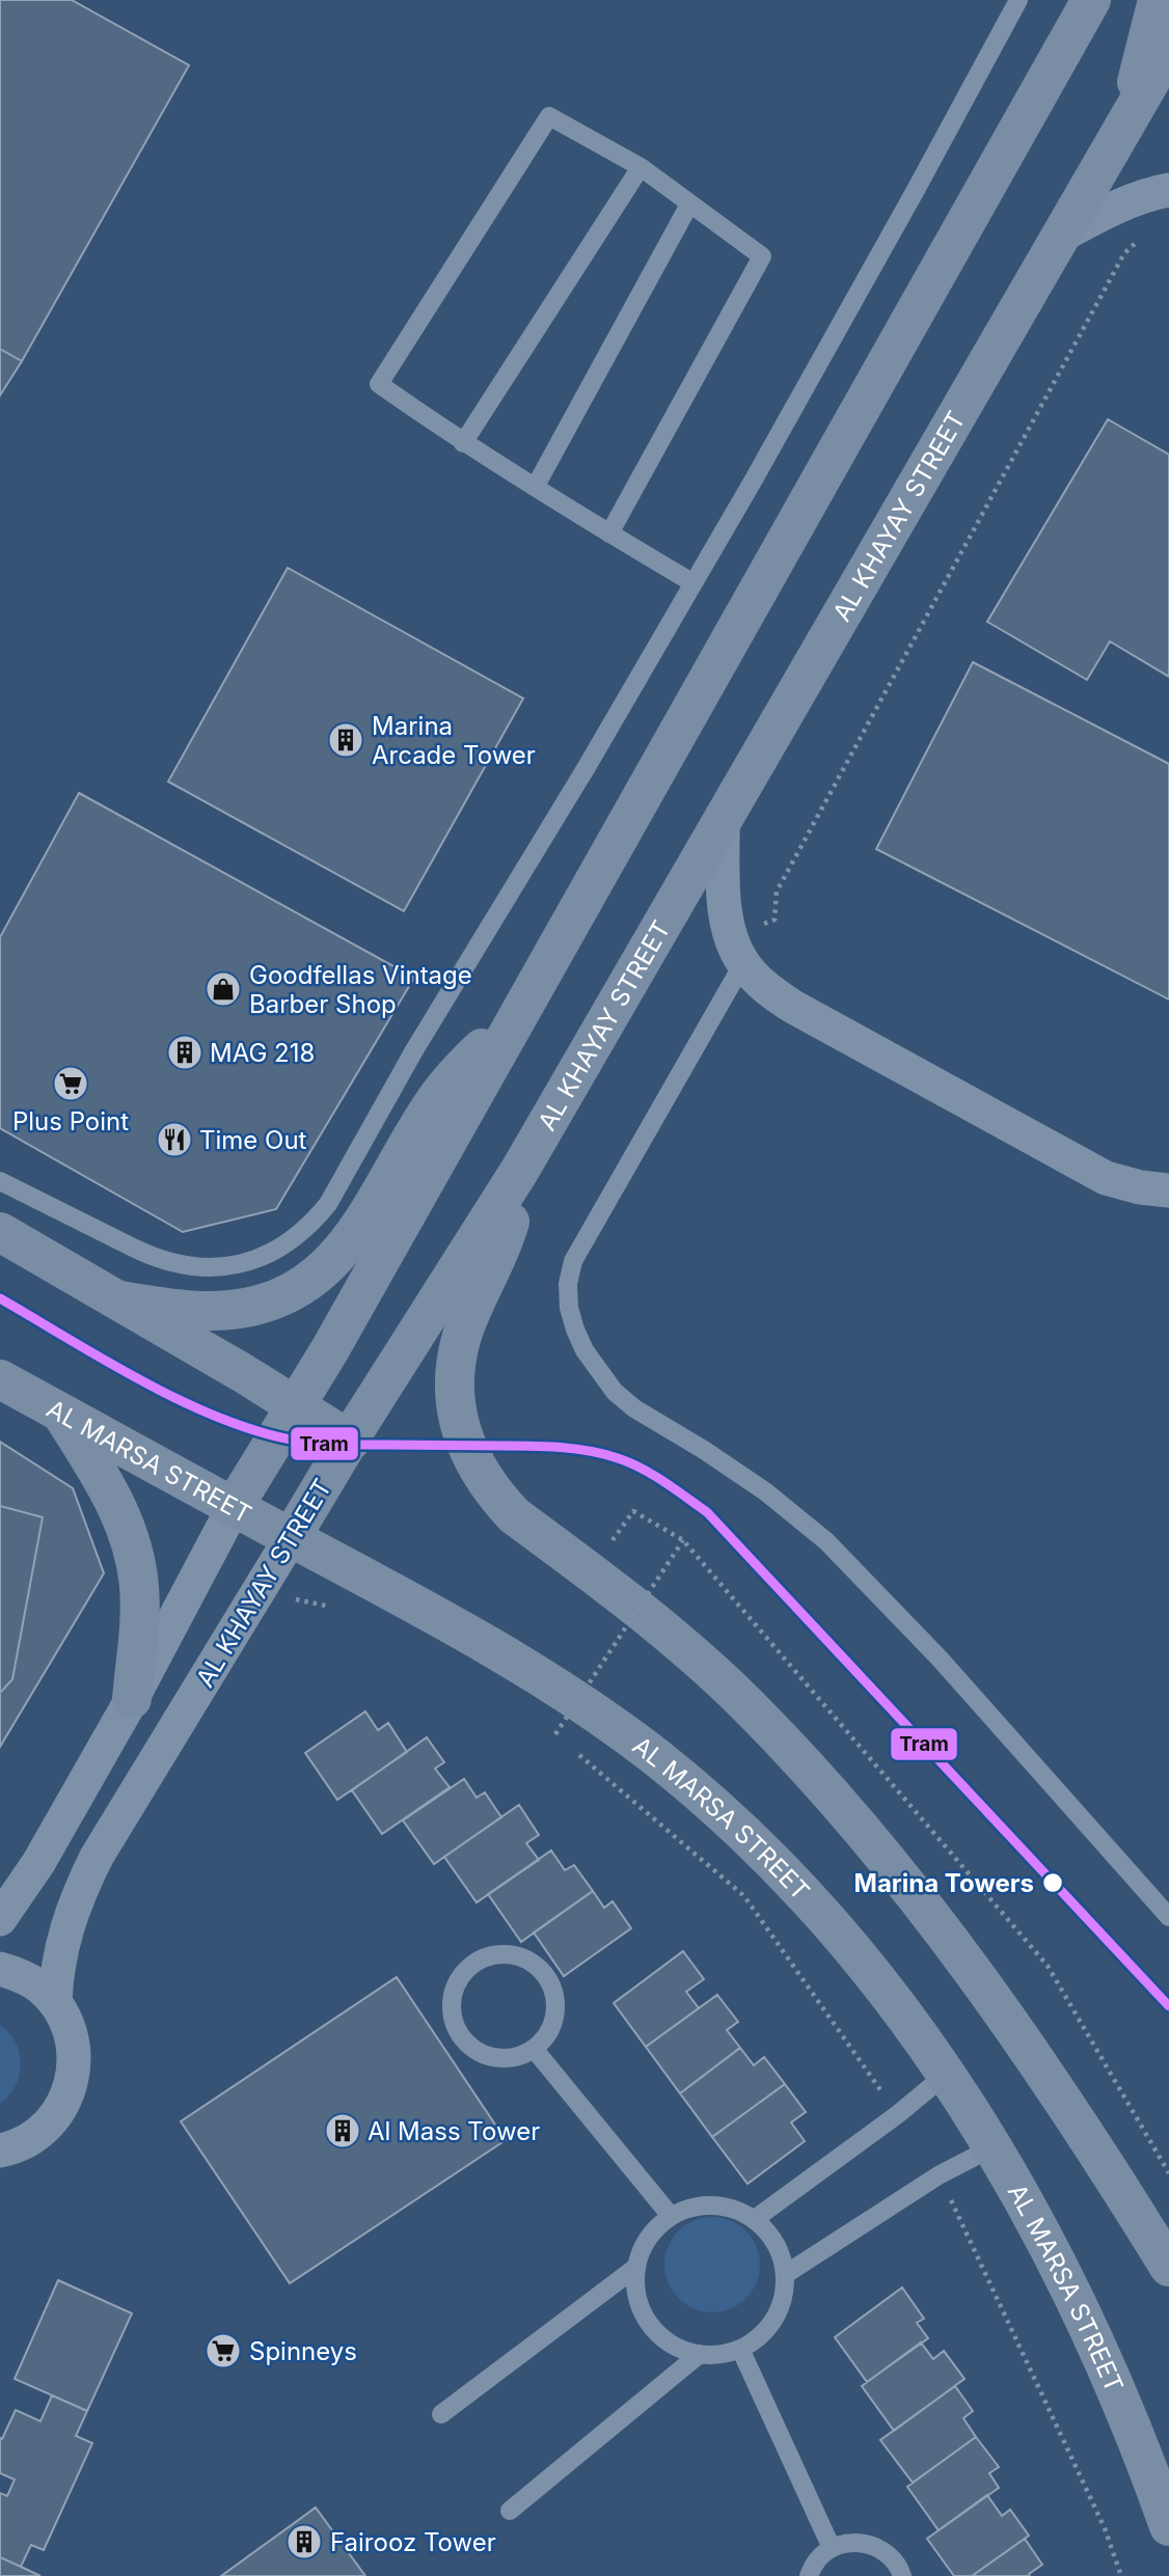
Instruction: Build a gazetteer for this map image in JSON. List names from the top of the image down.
{
  "streets": {
    "main road": ["AL KHAYAY STREET", "AL MARSA STREET"]
  },
  "crossings": [
    ["AL KHAYAY STREET", "AL MARSA STREET"]
  ],
  "places": {
    "building": [
      "Marina Arcade Tower",
      "MAG 218",
      "Al Mass Tower",
      "Fairooz Tower"
    ],
    "shop": ["Goodfellas Vintage Barber Shop"],
    "supermarket": ["Plus Point", "Spinneys"],
    "restaurant": ["Time Out"],
    "other": ["Marina Towers"]
  },
  "lines": ["transit line Tram"]
}
